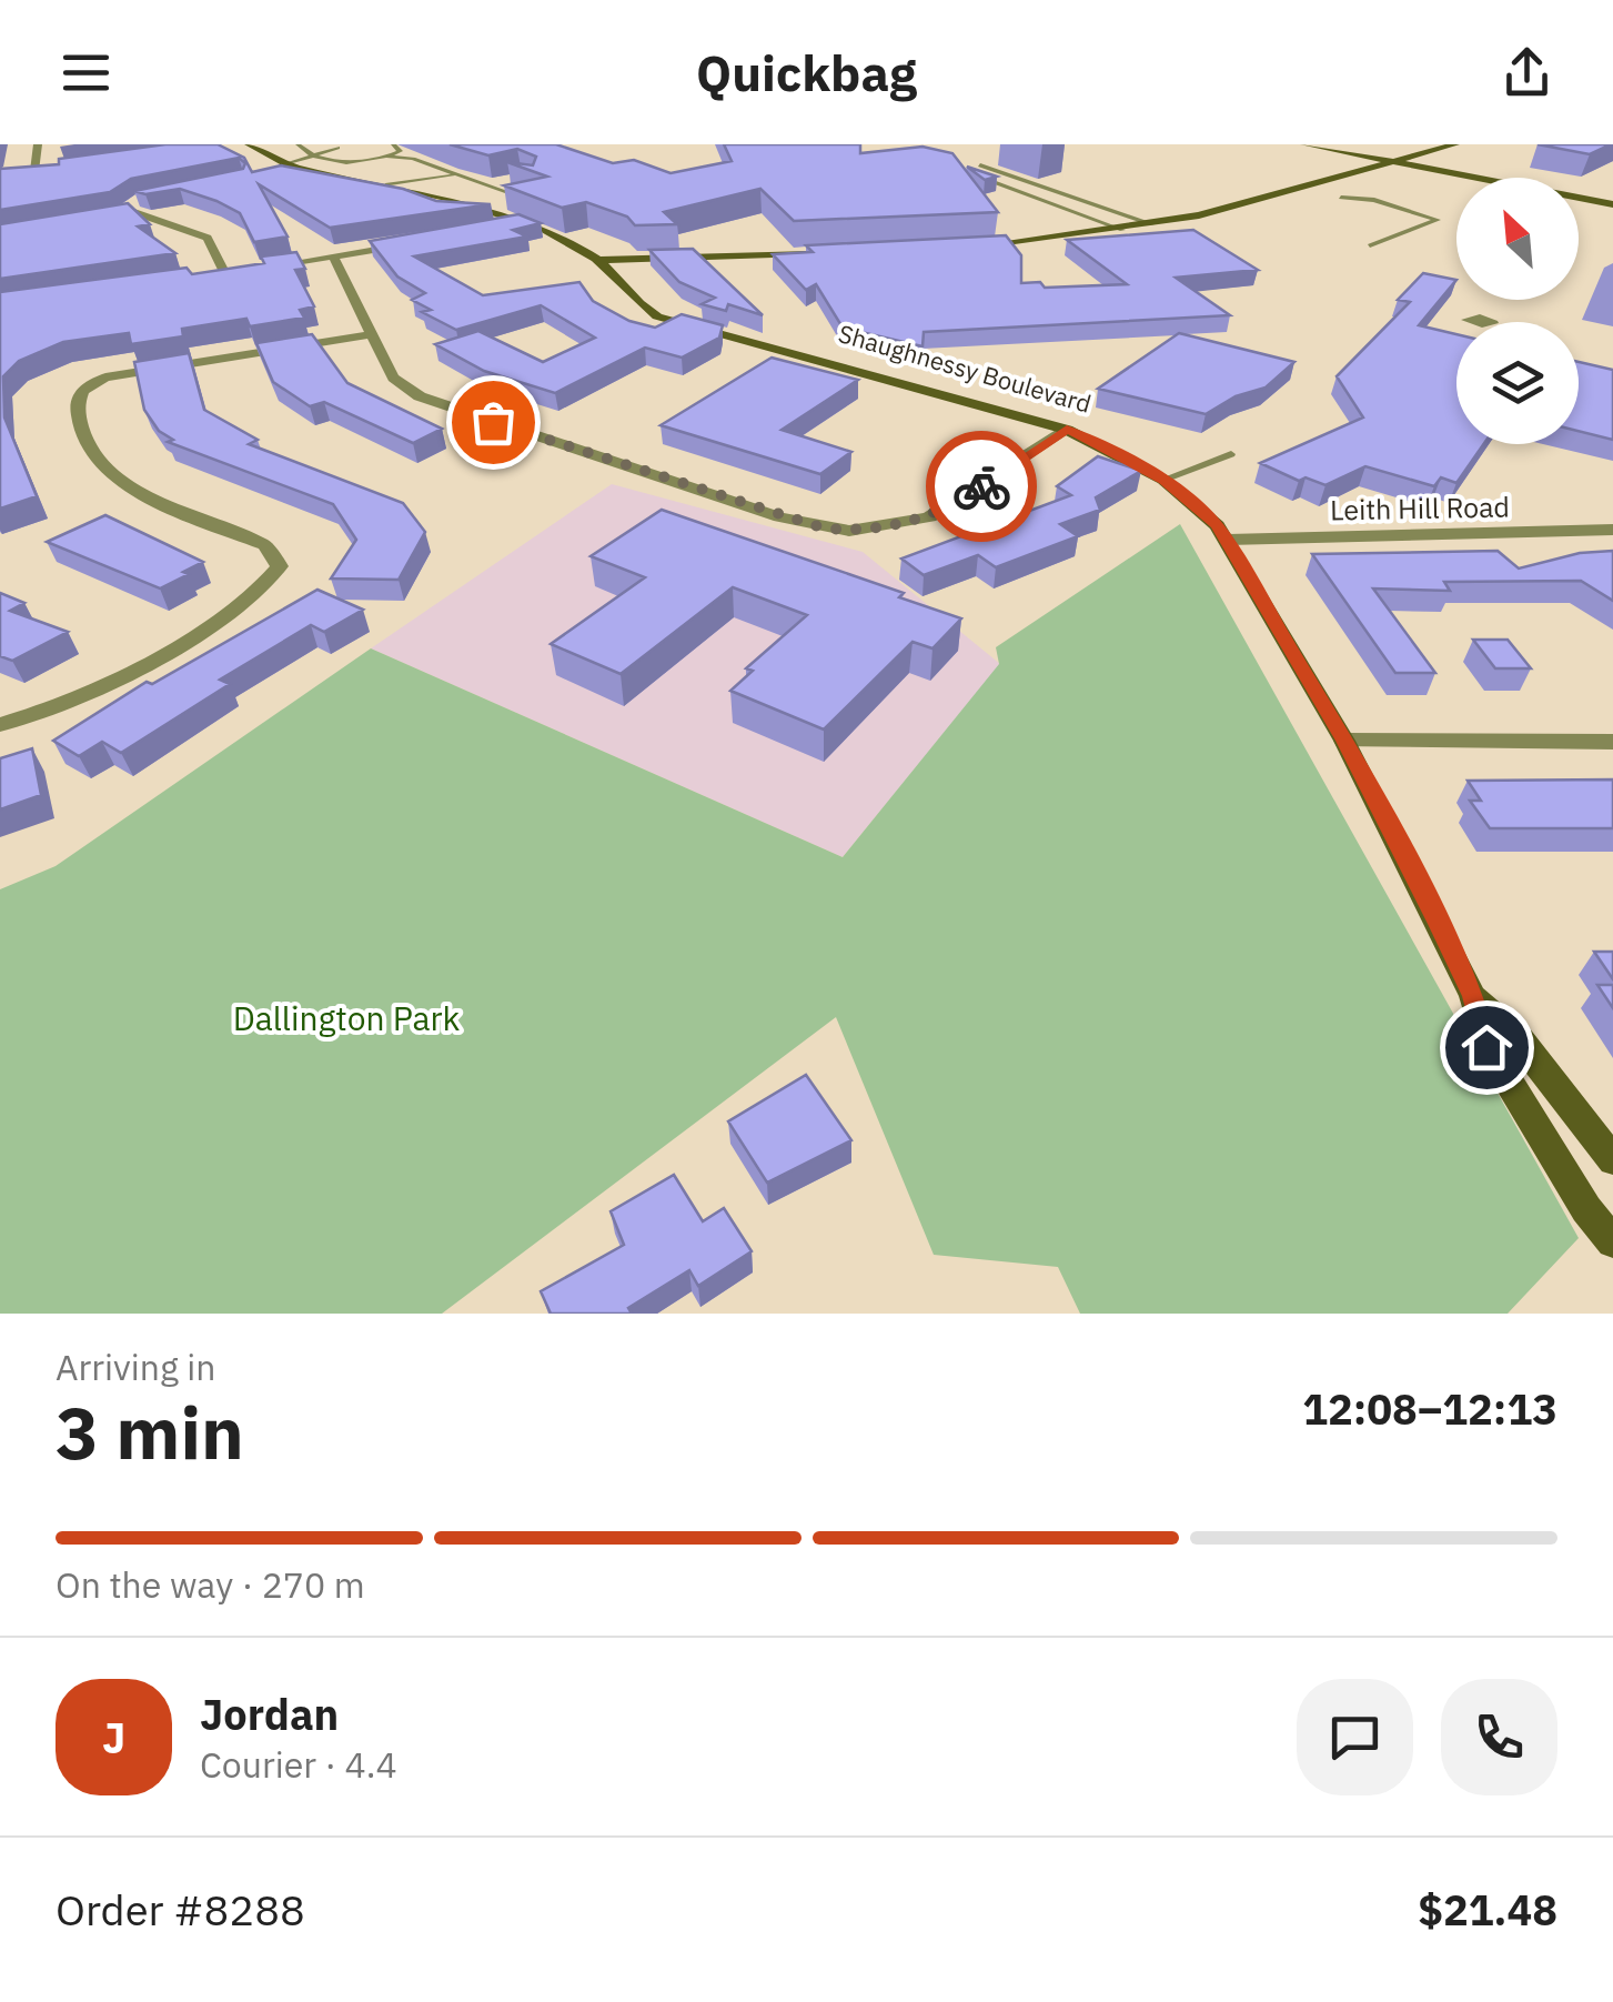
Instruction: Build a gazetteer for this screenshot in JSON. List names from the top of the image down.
{
  "streets": {
    "street": ["Shaughnessy Boulevard", "Leith Hill Road"]
  },
  "crossings": [
    ["Shaughnessy Boulevard", "Leith Hill Road"]
  ],
  "parks": ["Dallington Park"],
  "north": "top left",
  "page": {
    "header": "Quickbag",
    "heading": ["3 min", "Arriving in", "12:08–12:13"],
    "panel": [
      "Jordan",
      "Courier · 4.4",
      "Order #8288",
      "$21.48"
    ],
    "bar": "On the way · 270 m",
    "round": "J"
  }
}
